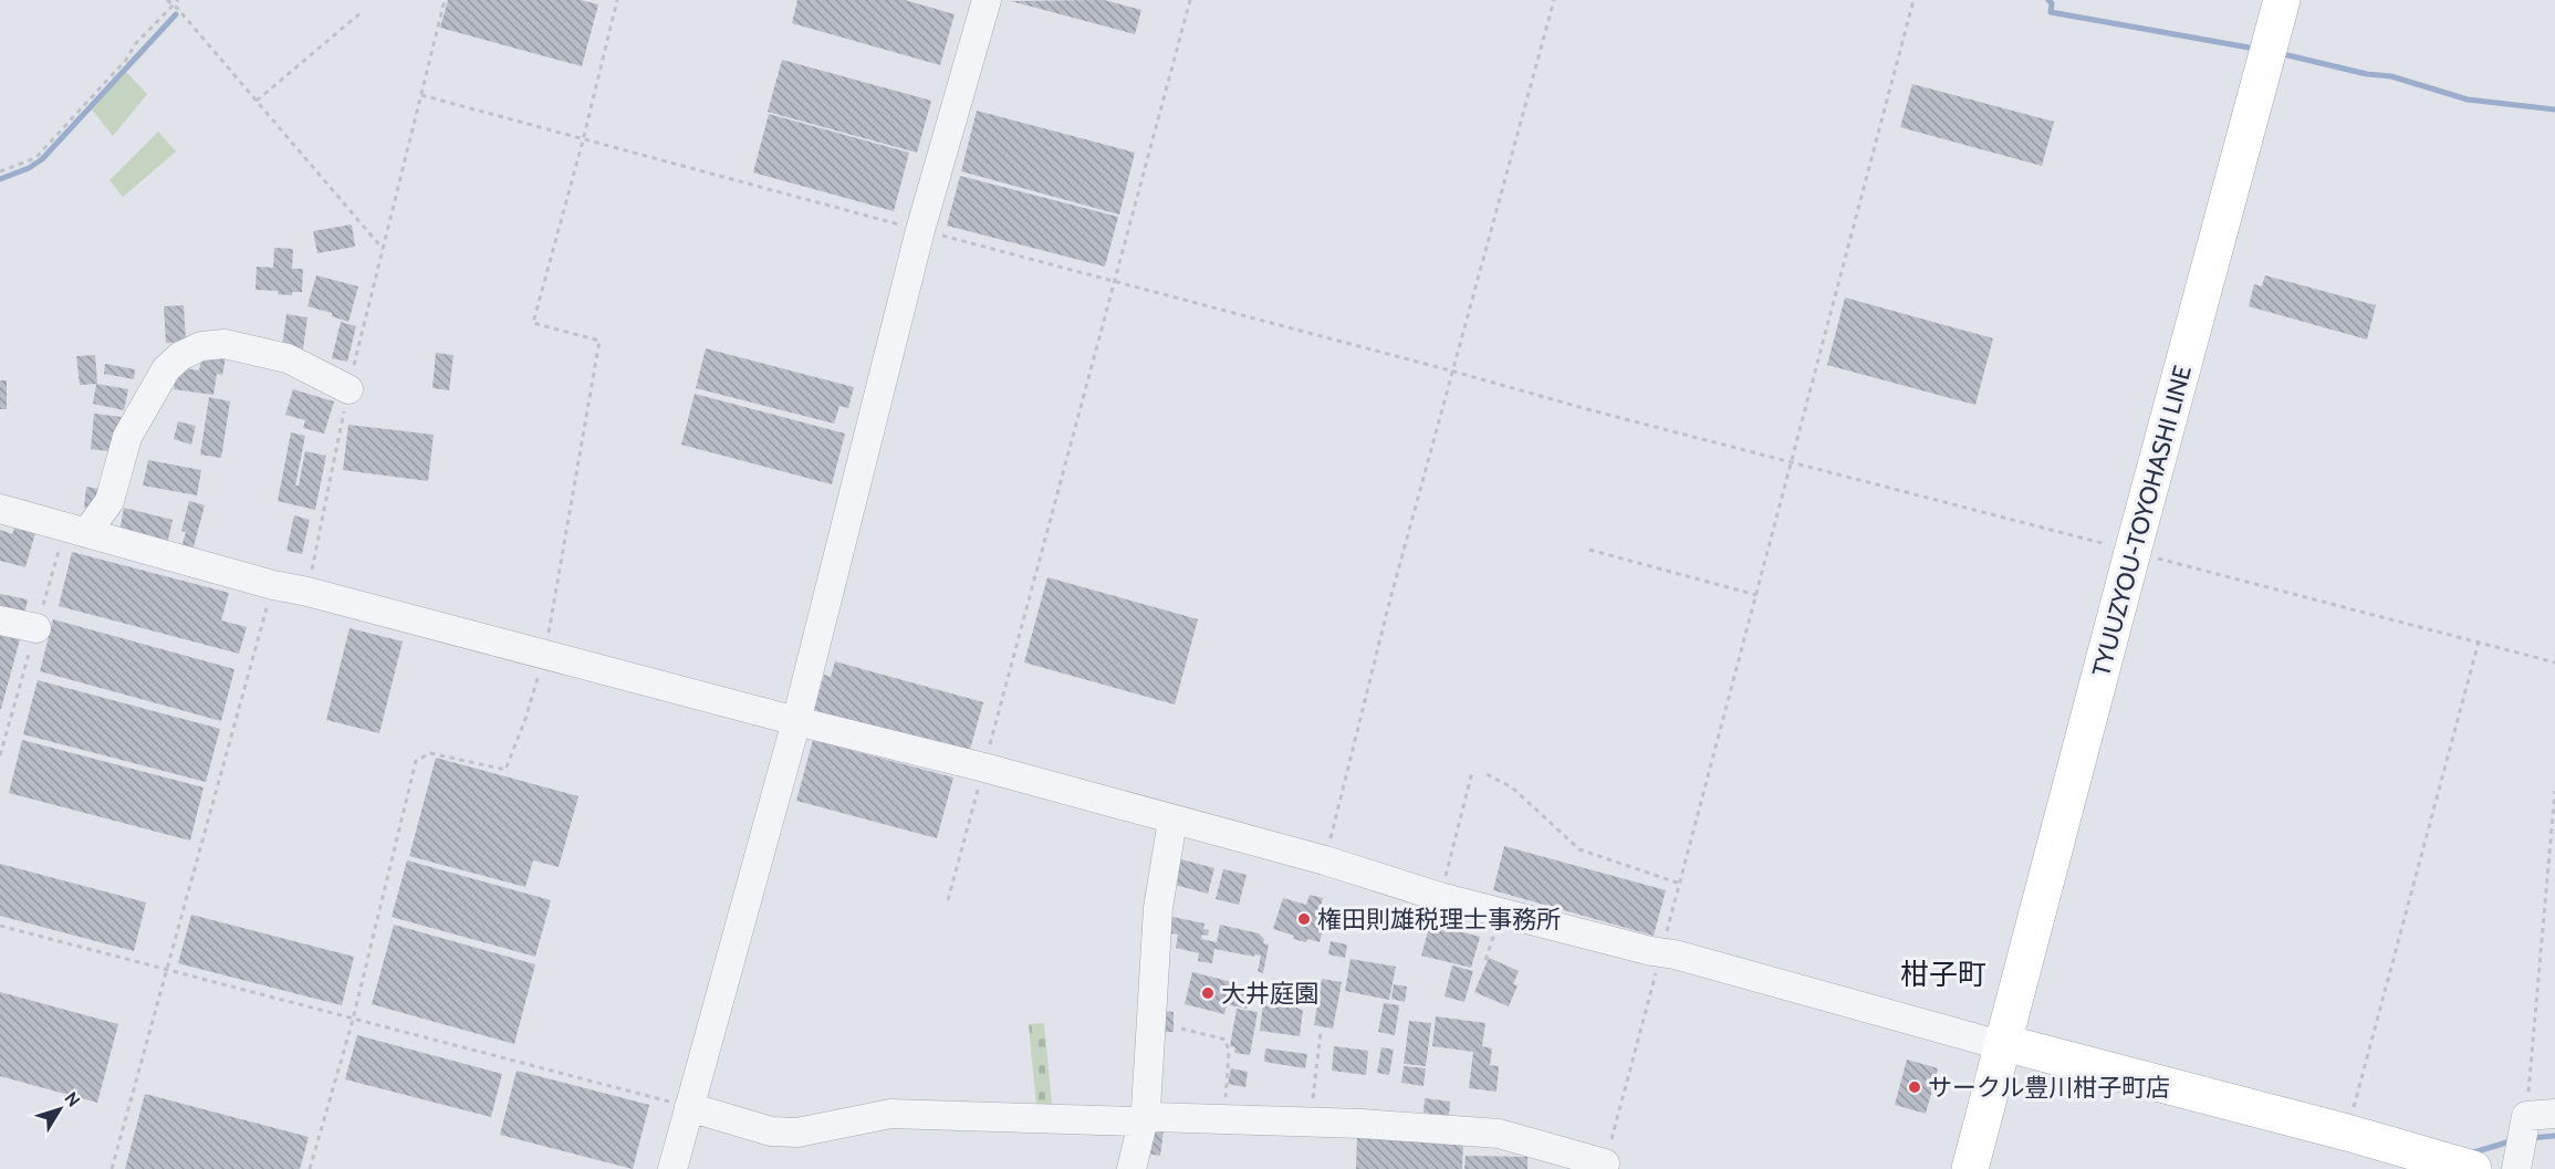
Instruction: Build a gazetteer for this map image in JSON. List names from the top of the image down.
{
  "streets": {
    "main road": ["TYUUZYOU-TOYOHASHI LINE"]
  },
  "districts": ["柑子町"],
  "places": ["権田則雄税理士事務所", "大井庭園", "サークル豊川柑子町店"],
  "north": "top right"
}
